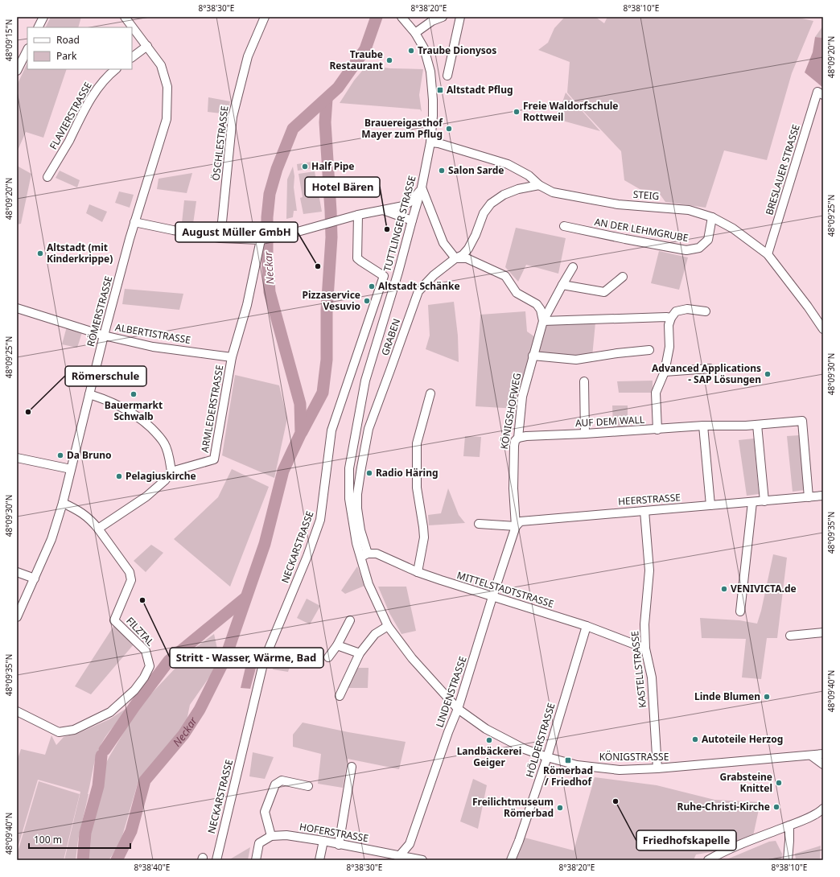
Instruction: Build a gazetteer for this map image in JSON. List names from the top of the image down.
{
  "streets": {
    "street": [
      "FLAVIERSTRASSE",
      "ÖSCHLESTRASSE",
      "BRESLAUER STRASSE",
      "STEIG",
      "TUTTLINGER STRASSE",
      "AN DER LEHMGRUBE",
      "RÖMERSTRASSE",
      "ALBERTISTRASSE",
      "GRABEN",
      "ARMLEDERSTRASSE",
      "KÖNIGSHOFWEG",
      "AUF DEM WALL",
      "HEERSTRASSE",
      "NECKARSTRASSE",
      "MITTELSTADTSTRASSE",
      "FILZTAL",
      "KASTELLSTRASSE",
      "LINDENSTRASSE",
      "HÖLDERSTRASSE",
      "KÖNIGSTRASSE",
      "HOFERSTRASSE"
    ]
  },
  "crossings": [
    ["BRESLAUER STRASSE", "STEIG"],
    ["STEIG", "TUTTLINGER STRASSE"],
    ["STEIG", "AN DER LEHMGRUBE"],
    ["STEIG", "GRABEN"],
    ["TUTTLINGER STRASSE", "LINDENSTRASSE"],
    ["TUTTLINGER STRASSE", "KÖNIGSTRASSE"],
    ["RÖMERSTRASSE", "ALBERTISTRASSE"],
    ["ALBERTISTRASSE", "ARMLEDERSTRASSE"],
    ["GRABEN", "MITTELSTADTSTRASSE"],
    ["KÖNIGSHOFWEG", "AUF DEM WALL"],
    ["KÖNIGSHOFWEG", "HEERSTRASSE"],
    ["KÖNIGSHOFWEG", "LINDENSTRASSE"],
    ["AUF DEM WALL", "HEERSTRASSE"],
    ["HEERSTRASSE", "KASTELLSTRASSE"],
    ["HEERSTRASSE", "LINDENSTRASSE"],
    ["MITTELSTADTSTRASSE", "KASTELLSTRASSE"],
    ["MITTELSTADTSTRASSE", "LINDENSTRASSE"],
    ["MITTELSTADTSTRASSE", "HÖLDERSTRASSE"],
    ["KASTELLSTRASSE", "KÖNIGSTRASSE"],
    ["LINDENSTRASSE", "KÖNIGSTRASSE"],
    ["LINDENSTRASSE", "HOFERSTRASSE"],
    ["HÖLDERSTRASSE", "KÖNIGSTRASSE"]
  ],
  "water": ["Neckar"],
  "places": {
    "other": [
      "Traube Dionysos",
      "Traube Restaurant",
      "Freie Waldorfschule Rottweil",
      "Brauereigasthof Mayer zum Pflug",
      "Half Pipe",
      "Salon Sarde",
      "Hotel Bären",
      "Altstadt (mit Kinderkrippe)",
      "August Müller GmbH",
      "Altstadt Schänke",
      "Pizzaservice Vesuvio",
      "Advanced Applications - SAP Lösungen",
      "Bauermarkt Schwalb",
      "Römerschule",
      "Da Bruno",
      "Radio Häring",
      "Pelagiuskirche",
      "VENIVICTA.de",
      "Stritt - Wasser, Wärme, Bad",
      "Linde Blumen",
      "Autoteile Herzog",
      "Landbäckerei Geiger",
      "Grabsteine Knittel",
      "Friedhofskapelle",
      "Ruhe-Christi-Kirche",
      "Freilichtmuseum Römerbad"
    ],
    "transit": ["Altstadt Pflug", "Römerbad / Friedhof"]
  },
  "legend": ["Road", "Park"],
  "scale_bar": "100 m",
  "coordinates": [
    "8°38'30\"E",
    "8°38'20\"E",
    "8°38'10\"E",
    "48°09'15\"N",
    "48°09'20\"N",
    "48°09'25\"N",
    "48°09'30\"N",
    "48°09'35\"N",
    "48°09'40\"N",
    "8°38'40\"E"
  ]
}
